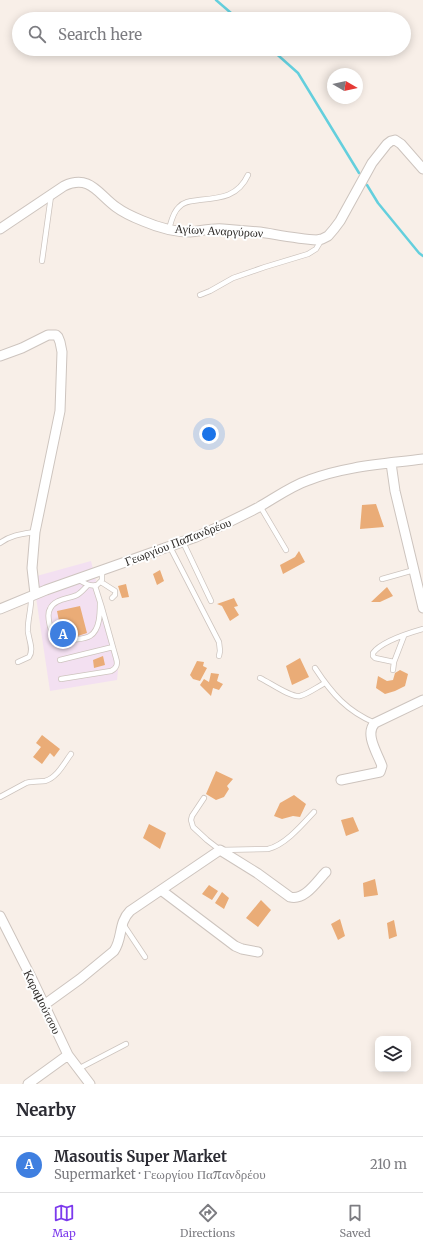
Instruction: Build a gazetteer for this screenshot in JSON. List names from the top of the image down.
{
  "streets": {
    "street": ["Αγίων Αναργύρων", "Γεωργίου Παπανδρέου", "Καραμούτσου"]
  },
  "north": "right",
  "page": {
    "search": "Search here",
    "pins": "A",
    "heading": "Nearby",
    "list": [
      {
        "mark": "A",
        "name": "Masoutis Super Market",
        "note": "Supermarket · Γεωργίου Παπανδρέου",
        "value": "210 m"
      }
    ],
    "nav": ["Map", "Directions", "Saved"]
  }
}
